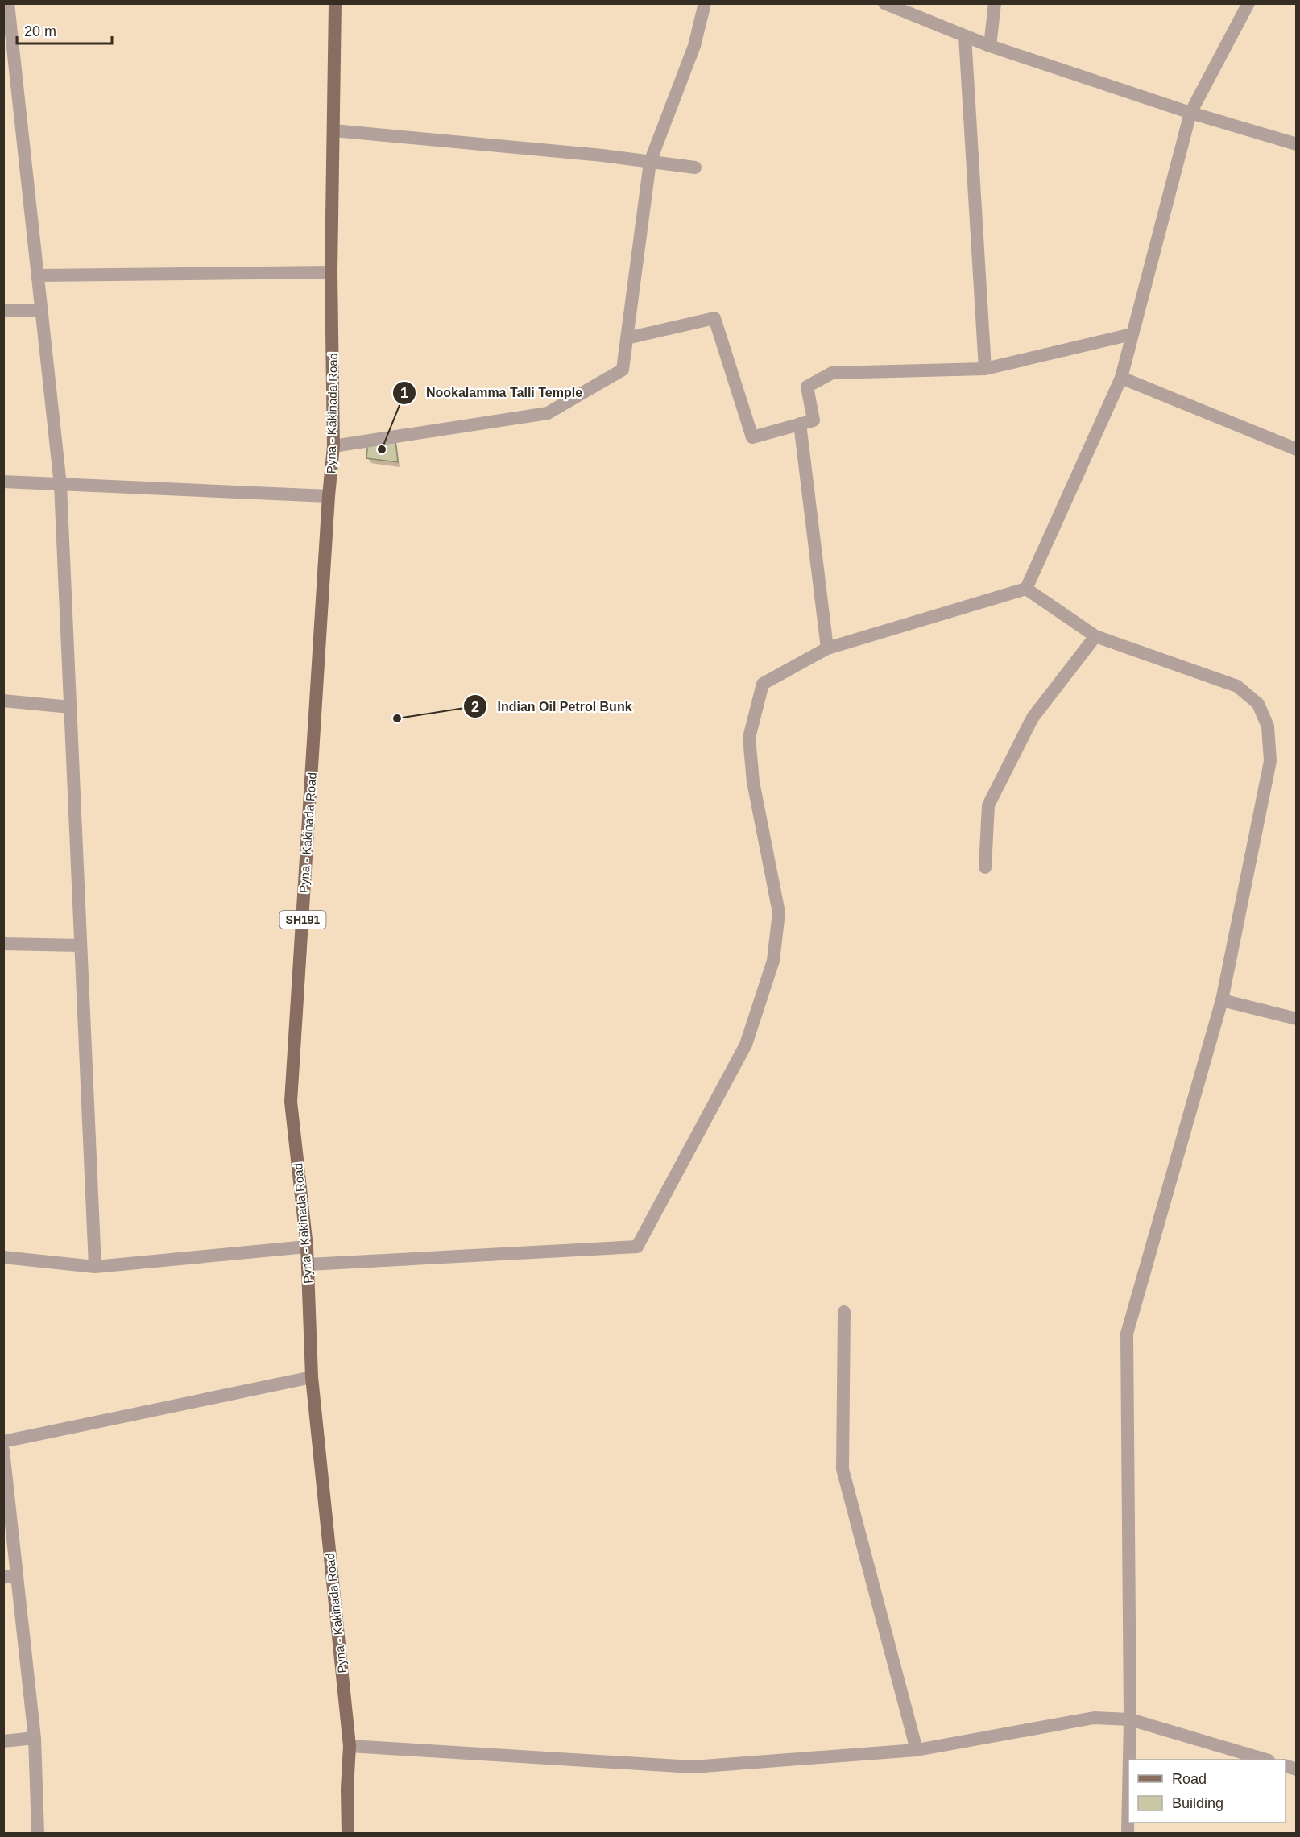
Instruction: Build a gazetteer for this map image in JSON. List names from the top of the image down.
{
  "streets": {
    "main road": ["Pyna - Kakinada Road", "SH191"]
  },
  "places": ["Nookalamma Talli Temple", "Indian Oil Petrol Bunk"],
  "legend": ["Road", "Building"],
  "scale_bar": "20 m"
}
